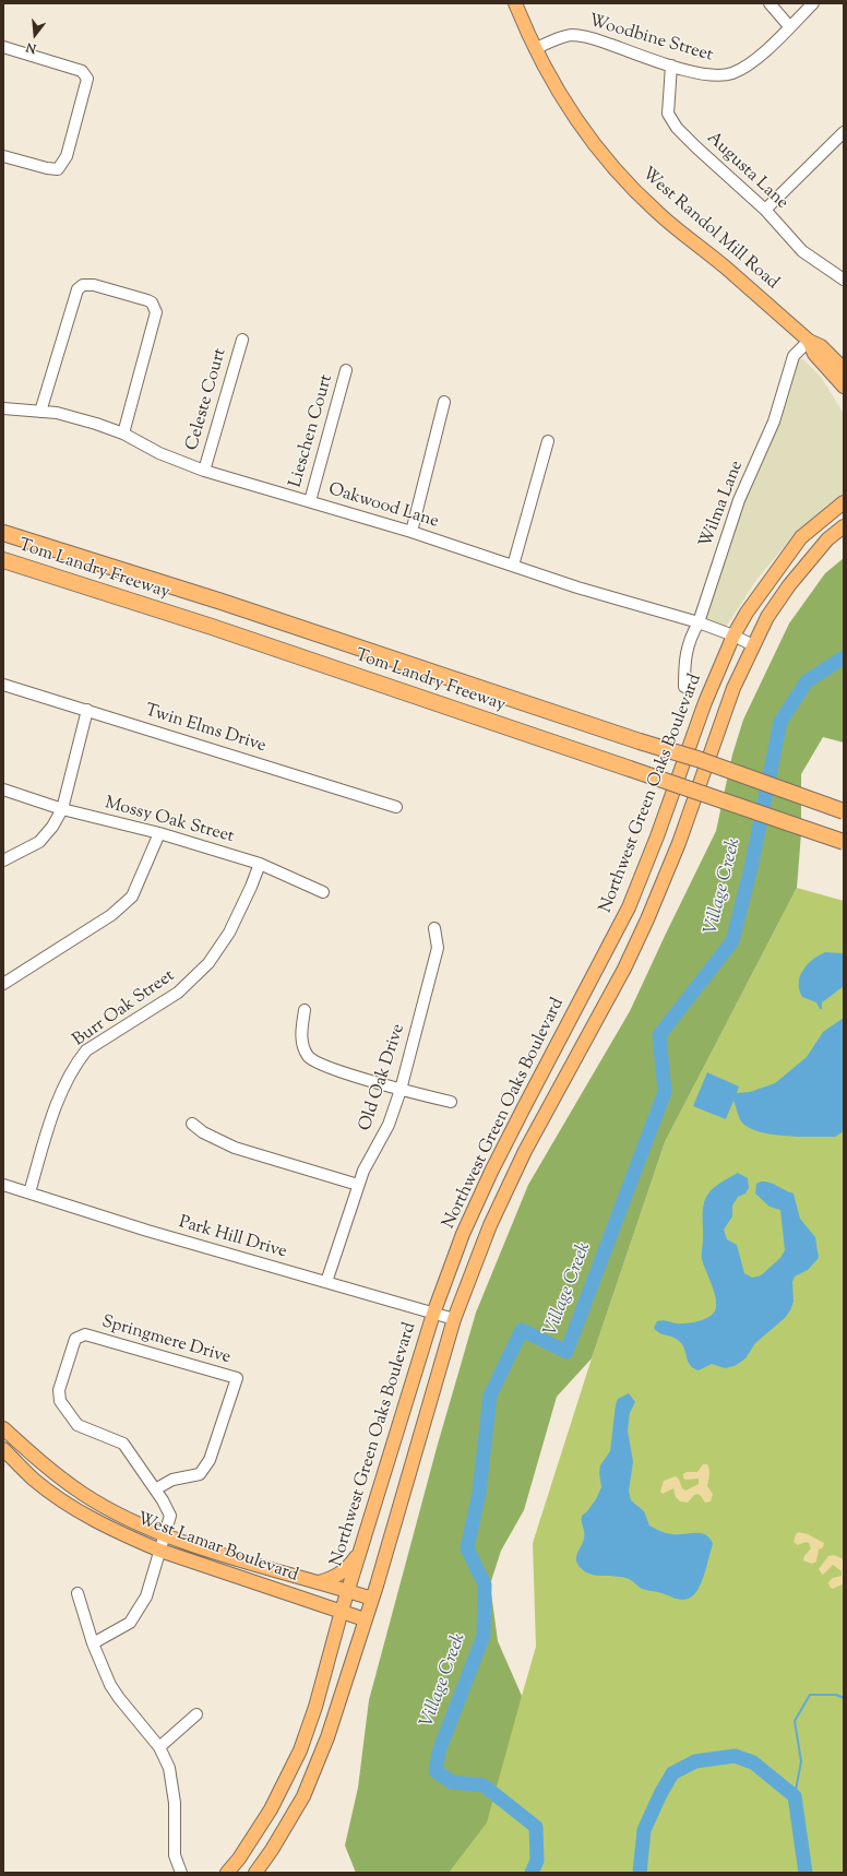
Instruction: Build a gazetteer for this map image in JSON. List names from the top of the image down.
{
  "streets": {
    "highway": ["Tom Landry Freeway"],
    "main road": ["West Randol Mill Road", "Northwest Green Oaks Boulevard", "West Lamar Boulevard"],
    "street": [
      "Woodbine Street",
      "Augusta Lane",
      "Celeste Court",
      "Lieschen Court",
      "Wilma Lane",
      "Oakwood Lane",
      "Twin Elms Drive",
      "Mossy Oak Street",
      "Burr Oak Street",
      "Old Oak Drive",
      "Park Hill Drive",
      "Springmere Drive"
    ]
  },
  "crossings": [
    ["Woodbine Street", "Augusta Lane"],
    ["Woodbine Street", "West Randol Mill Road"],
    ["West Randol Mill Road", "Wilma Lane"],
    ["Celeste Court", "Oakwood Lane"],
    ["Lieschen Court", "Oakwood Lane"],
    ["Wilma Lane", "Oakwood Lane"],
    ["Oakwood Lane", "Northwest Green Oaks Boulevard"],
    ["Northwest Green Oaks Boulevard", "Park Hill Drive"],
    ["Northwest Green Oaks Boulevard", "West Lamar Boulevard"],
    ["Mossy Oak Street", "Burr Oak Street"],
    ["Burr Oak Street", "Park Hill Drive"],
    ["Old Oak Drive", "Park Hill Drive"],
    ["Springmere Drive", "West Lamar Boulevard"]
  ],
  "water": ["Village Creek"],
  "north": "bottom"
}
